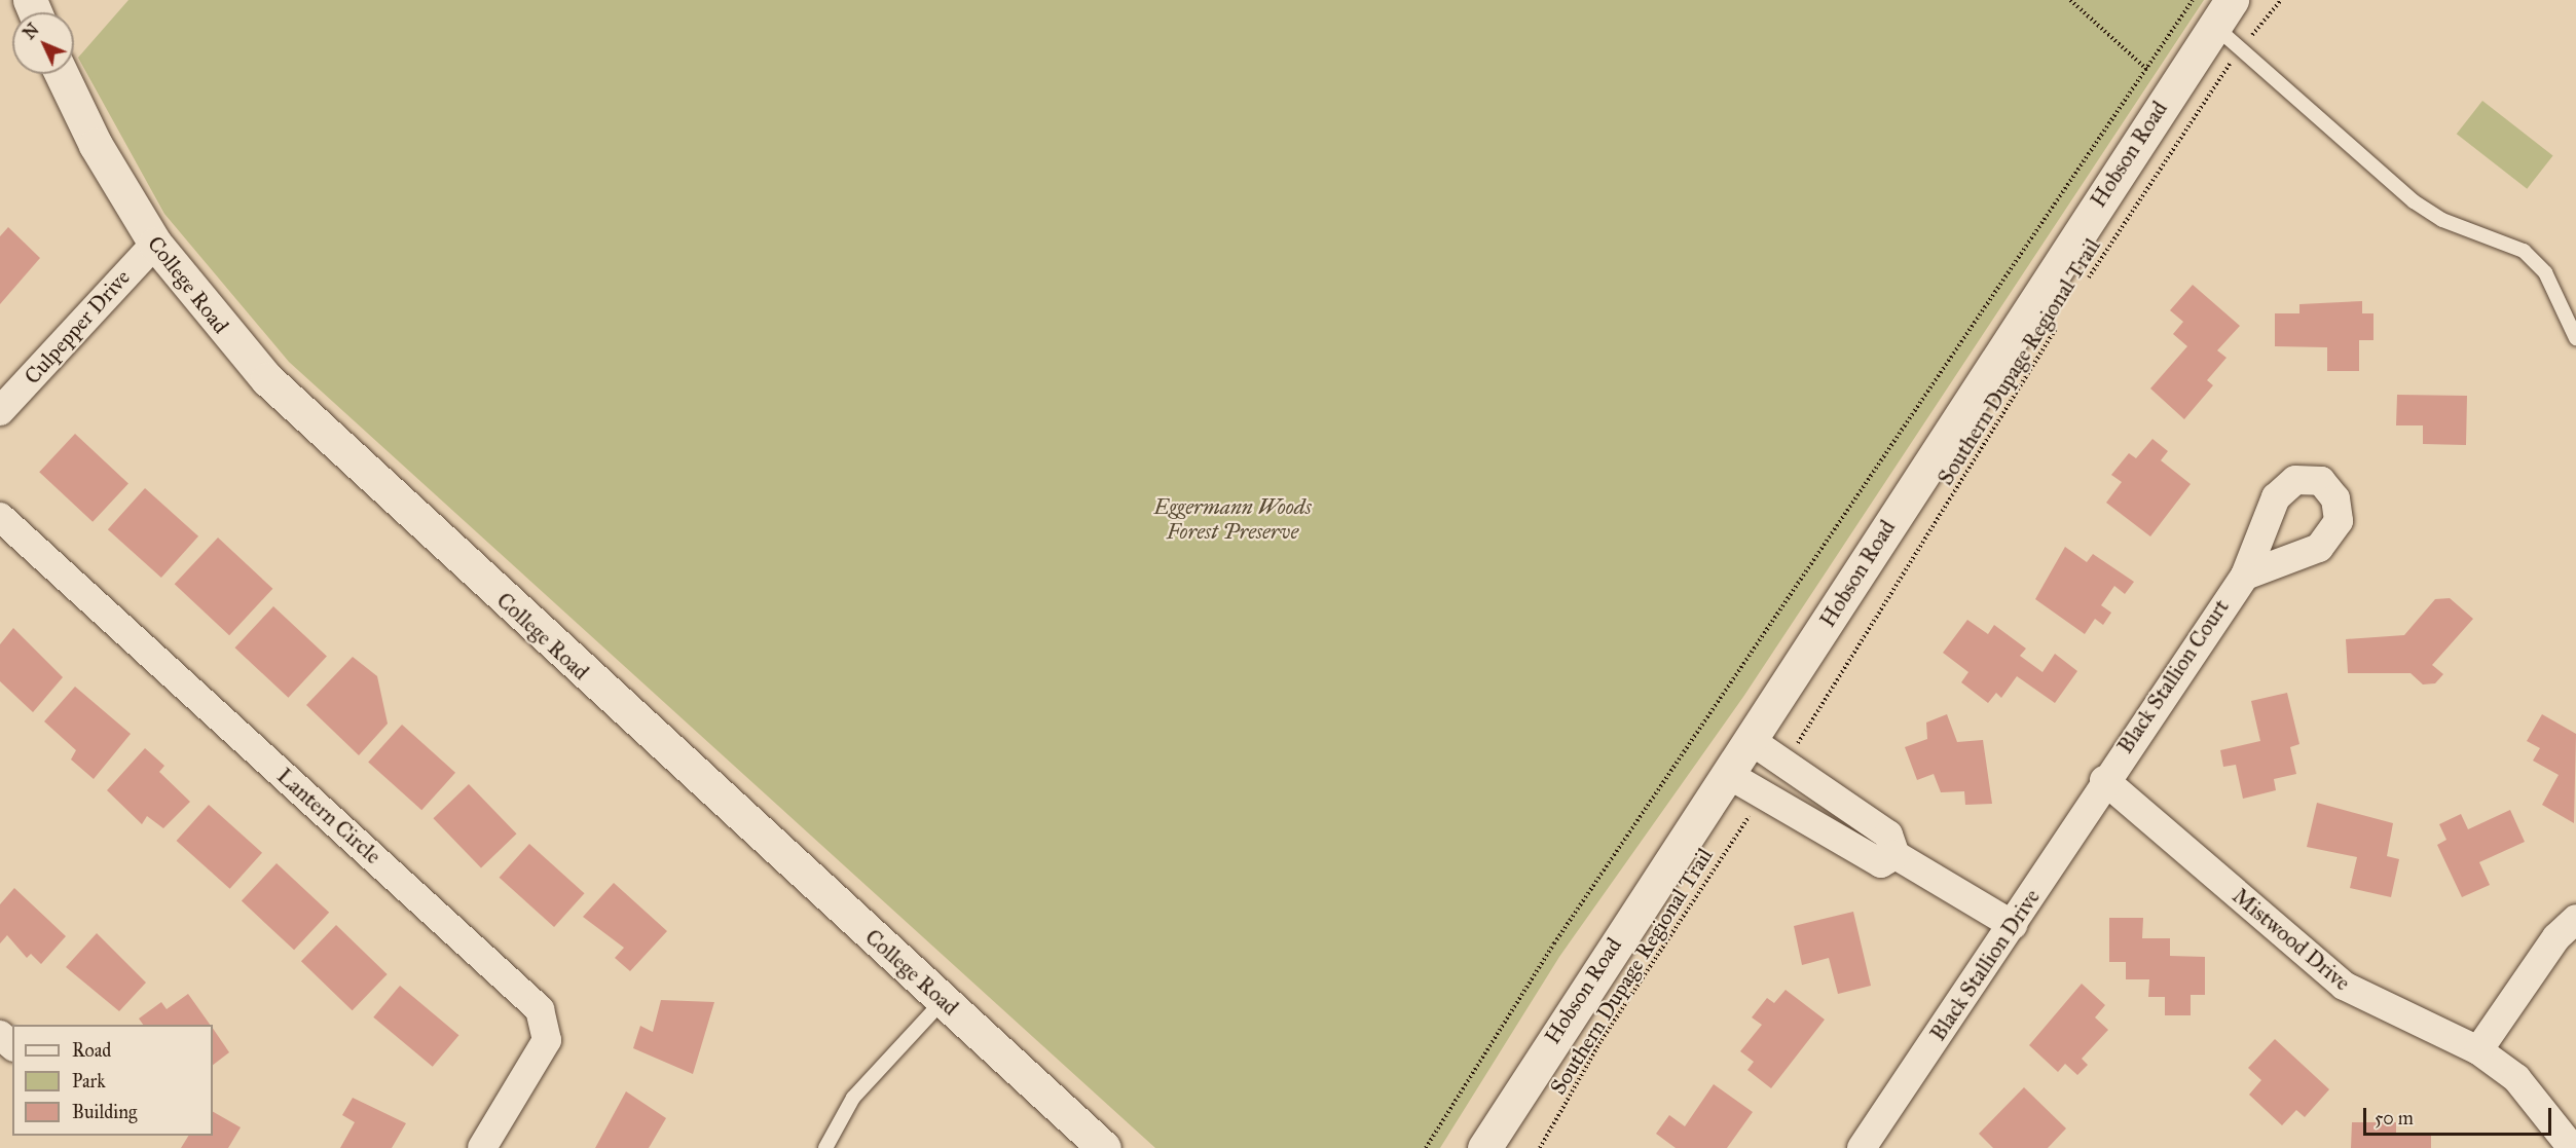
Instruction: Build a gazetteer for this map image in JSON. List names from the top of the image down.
{
  "streets": {
    "main road": ["Hobson Road", "College Road"],
    "street": [
      "Culpepper Drive",
      "Black Stallion Court",
      "Lantern Circle",
      "Mistwood Drive",
      "Black Stallion Drive"
    ],
    "path": ["Southern Dupage Regional Trail"]
  },
  "crossings": [
    ["College Road", "Culpepper Drive"],
    ["Black Stallion Court", "Mistwood Drive"],
    ["Black Stallion Court", "Black Stallion Drive"],
    ["Mistwood Drive", "Black Stallion Drive"]
  ],
  "parks": ["Eggermann Woods Forest Preserve"],
  "legend": ["Road", "Park", "Building"],
  "scale_bar": "50 m",
  "north": "top left"
}
